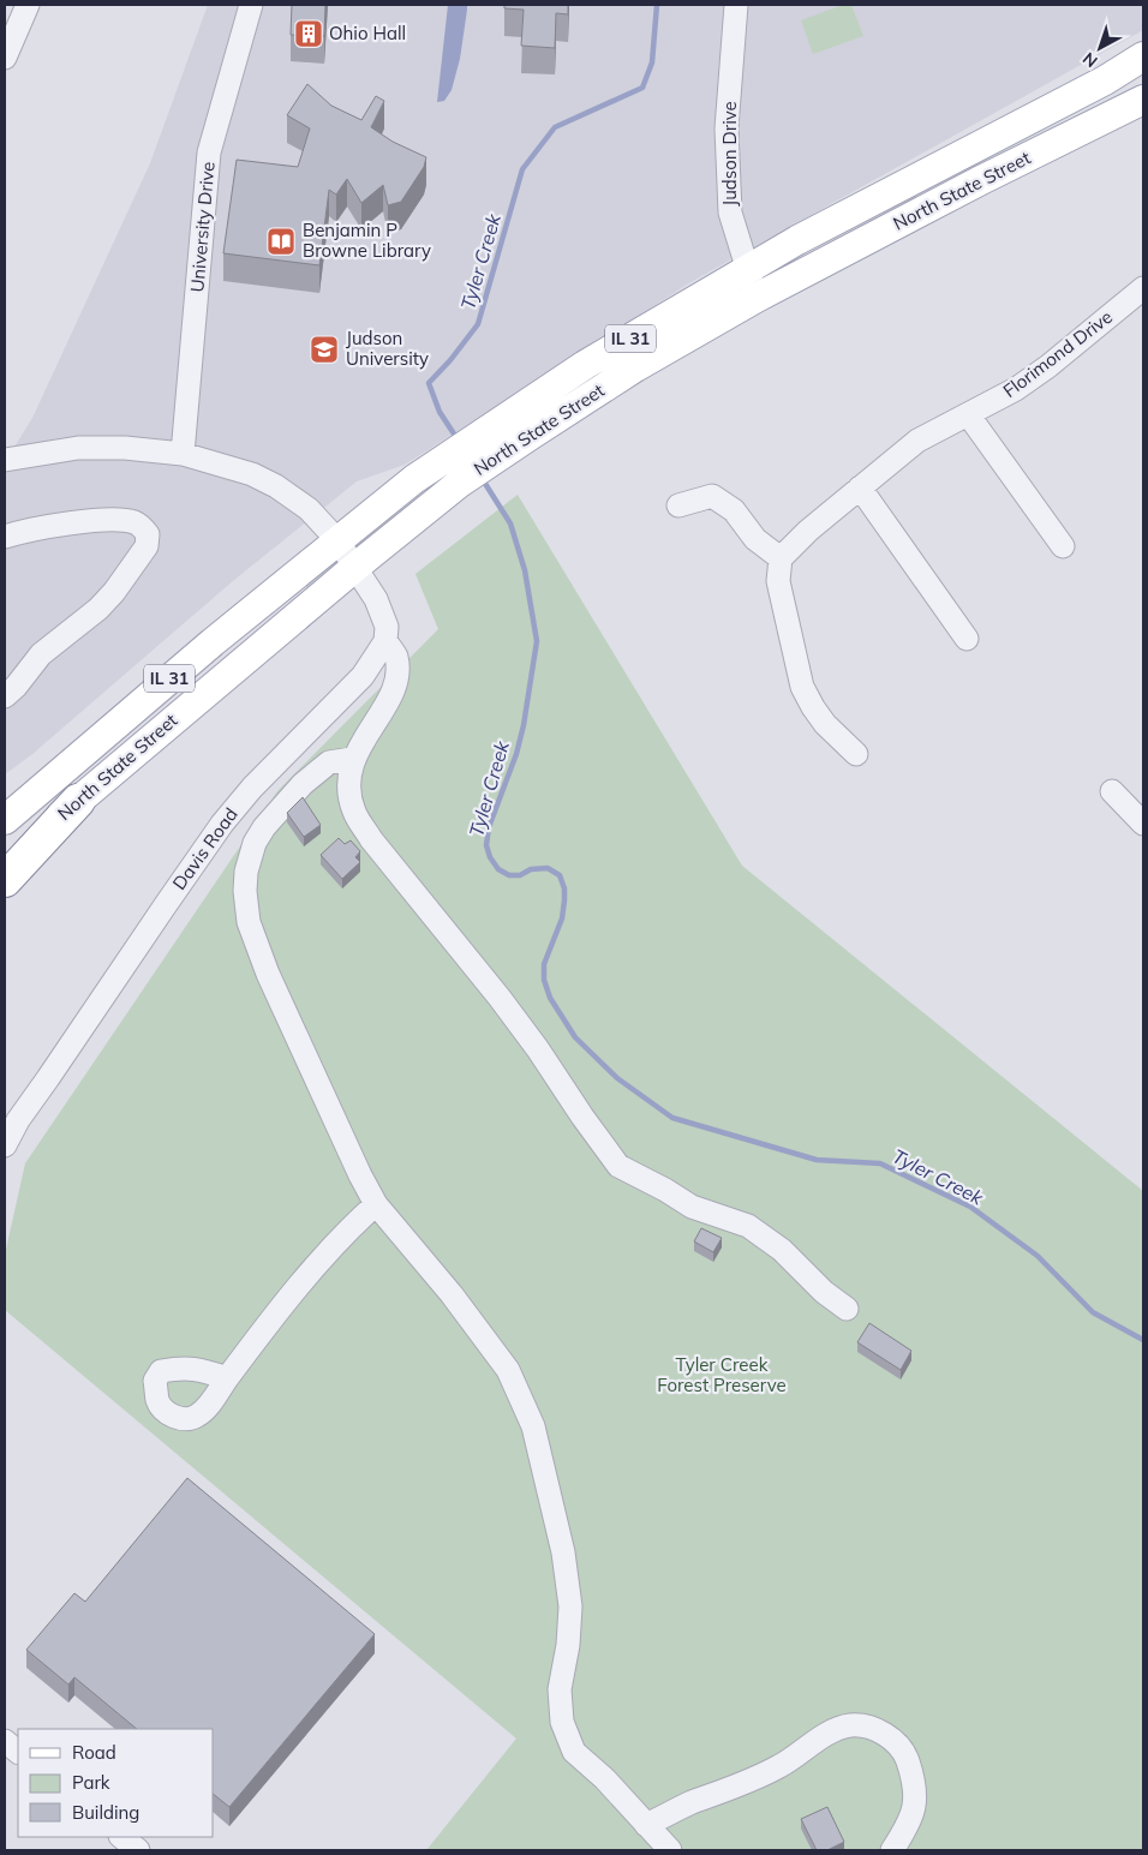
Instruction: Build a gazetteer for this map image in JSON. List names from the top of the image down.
{
  "streets": {
    "main road": ["North State Street", "IL 31"],
    "street": [
      "Judson Drive",
      "University Drive",
      "Florimond Drive",
      "Davis Road"
    ]
  },
  "crossings": [
    ["Judson Drive", "North State Street"]
  ],
  "water": ["Tyler Creek"],
  "parks": ["Tyler Creek Forest Preserve"],
  "places": {
    "building": ["Ohio Hall"],
    "library": ["Benjamin P Browne Library"],
    "school or university": ["Judson University"]
  },
  "legend": ["Road", "Park", "Building"],
  "north": "bottom left"
}
